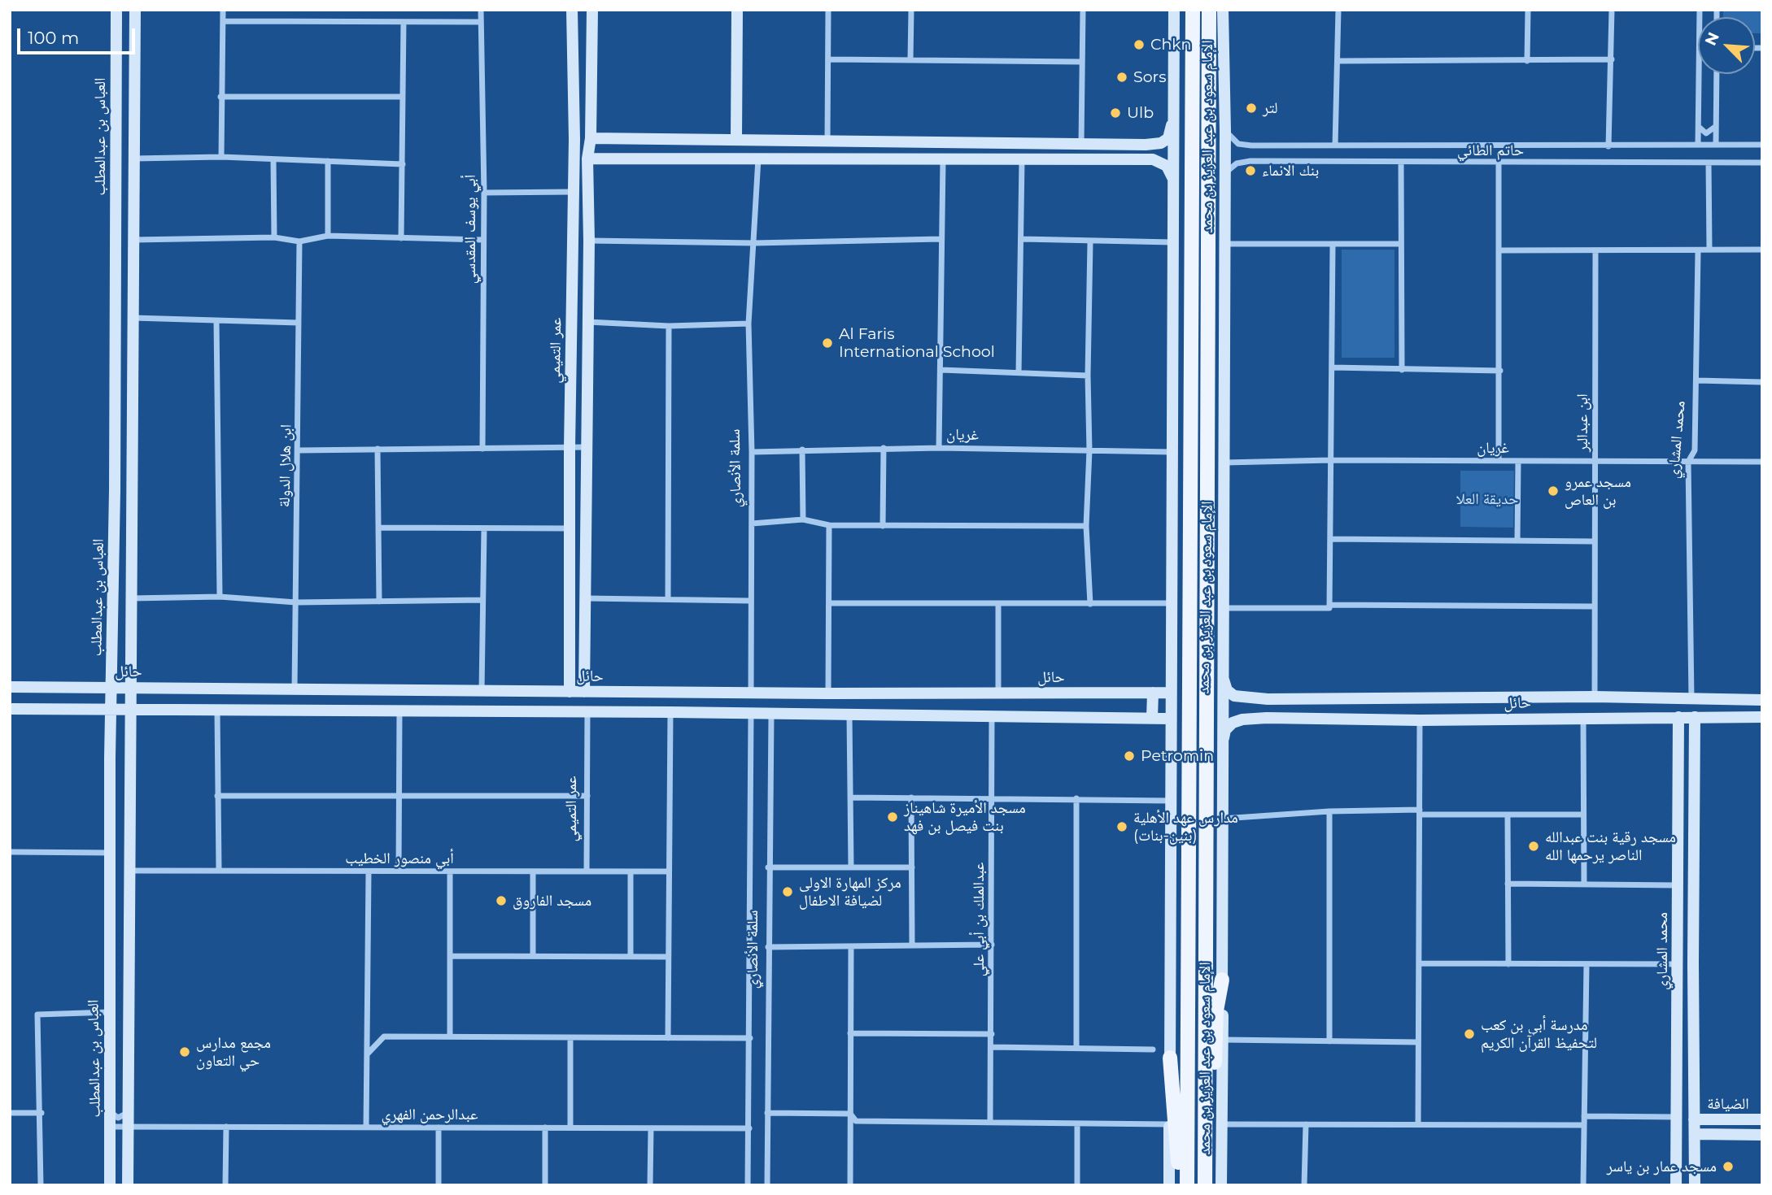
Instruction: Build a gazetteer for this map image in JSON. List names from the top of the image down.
{
  "streets": {
    "main road": ["الإمام سعود بن عبد العزيز بن محمد"],
    "street": [
      "العباس بن عبدالمطلب",
      "حاتم الطائي",
      "أبي يوسف المقدسي",
      "عمر التميمي",
      "ابن عبدالبر",
      "غريان",
      "محمد المشاري",
      "ابن هلال الدولة",
      "سلمة الأنصاري",
      "حائل",
      "أبي منصور الخطيب",
      "عبدالملك بن أبي علي",
      "الضيافة",
      "عبدالرحمن الفهري"
    ]
  },
  "crossings": [
    ["العباس بن عبدالمطلب", "حائل"],
    ["العباس بن عبدالمطلب", "أبي منصور الخطيب"],
    ["العباس بن عبدالمطلب", "عبدالرحمن الفهري"],
    ["الإمام سعود بن عبد العزيز بن محمد", "حاتم الطائي"],
    ["الإمام سعود بن عبد العزيز بن محمد", "غريان"],
    ["الإمام سعود بن عبد العزيز بن محمد", "حائل"],
    ["عمر التميمي", "حائل"],
    ["عمر التميمي", "أبي منصور الخطيب"],
    ["ابن عبدالبر", "غريان"],
    ["ابن عبدالبر", "حائل"],
    ["غريان", "محمد المشاري"],
    ["غريان", "سلمة الأنصاري"],
    ["محمد المشاري", "حائل"],
    ["محمد المشاري", "الضيافة"],
    ["ابن هلال الدولة", "حائل"],
    ["سلمة الأنصاري", "حائل"],
    ["سلمة الأنصاري", "عبدالرحمن الفهري"]
  ],
  "parks": ["حديقة العلا"],
  "places": [
    "Chkn",
    "Sors",
    "لتر",
    "Ulb",
    "بنك الانماء",
    "Al Faris International School",
    "مسجد عمرو بن العاص",
    "Petromin",
    "مسجد الأميرة شاهيناز بنت فيصل بن فهد",
    "مدارس عهد الأهلية (بنين-بنات)",
    "مسجد رقية بنت عبدالله الناصر يرحمها الله",
    "مركز المهارة الاولى لضيافة الاطفال",
    "مسجد الفاروق",
    "مدرسة أبي بن كعب لتحفيظ القرآن الكريم",
    "مجمع مدارس حي التعاون",
    "مسجد عمار بن ياسر"
  ],
  "scale_bar": "100 m",
  "north": "top left"
}
